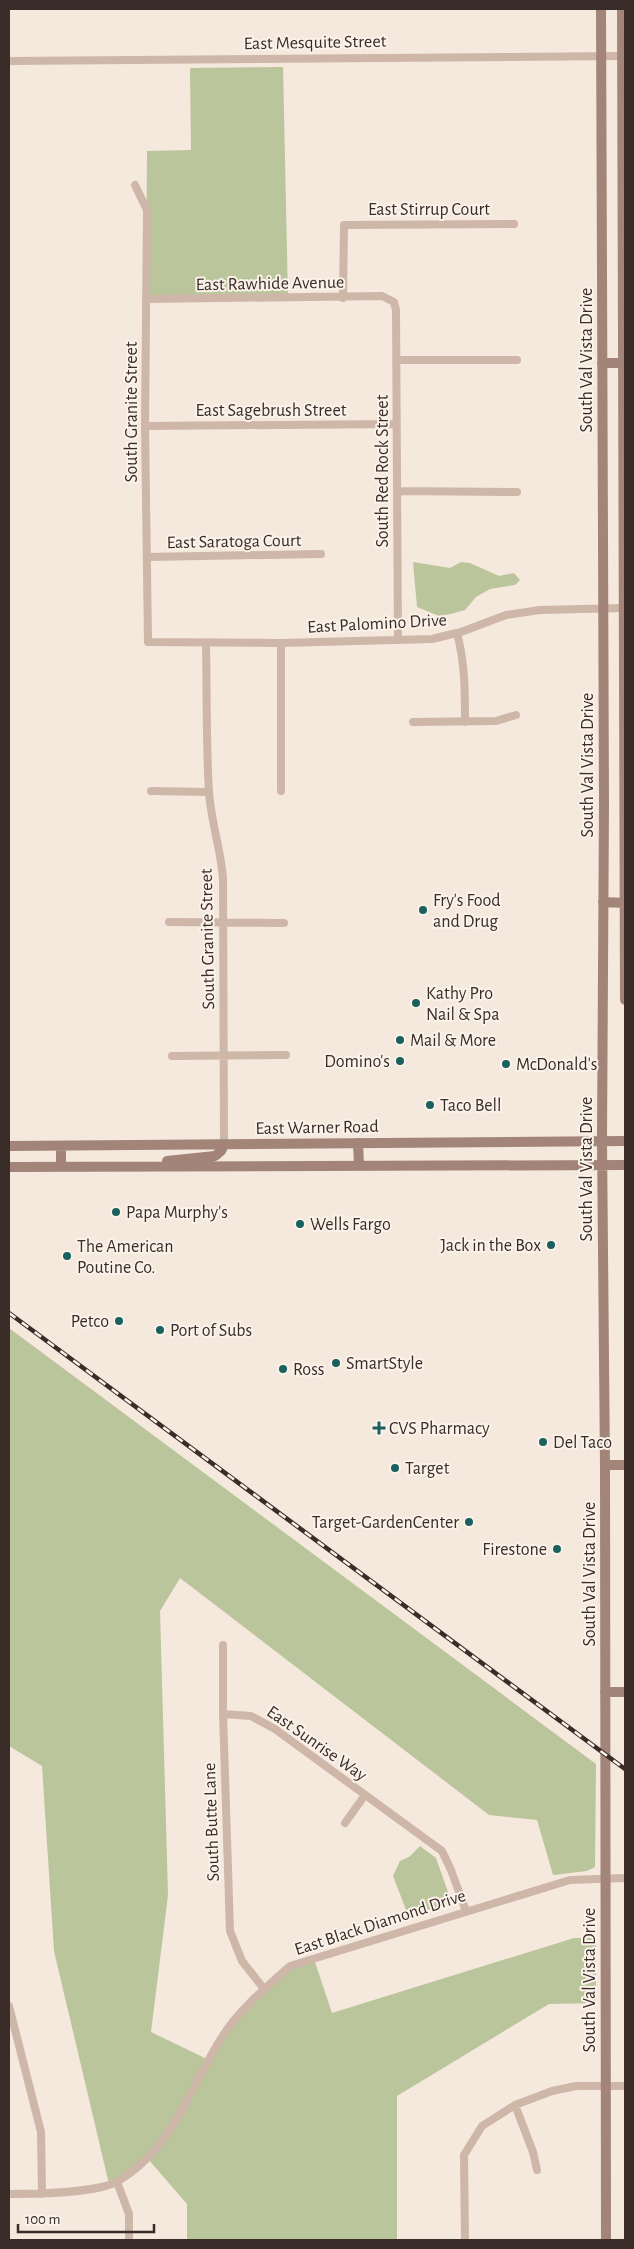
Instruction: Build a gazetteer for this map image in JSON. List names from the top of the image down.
{
  "streets": {
    "main road": ["South Val Vista Drive", "East Warner Road"],
    "street": [
      "East Mesquite Street",
      "East Stirrup Court",
      "East Rawhide Avenue",
      "East Sagebrush Street",
      "South Granite Street",
      "South Red Rock Street",
      "East Saratoga Court",
      "East Palomino Drive",
      "East Sunrise Way",
      "South Butte Lane",
      "East Black Diamond Drive"
    ]
  },
  "crossings": [
    ["East Mesquite Street", "South Val Vista Drive"],
    ["East Stirrup Court", "East Rawhide Avenue"],
    ["East Rawhide Avenue", "South Granite Street"],
    ["East Rawhide Avenue", "South Red Rock Street"],
    ["South Val Vista Drive", "East Palomino Drive"],
    ["South Val Vista Drive", "East Warner Road"],
    ["South Val Vista Drive", "East Black Diamond Drive"],
    ["East Sagebrush Street", "South Granite Street"],
    ["East Sagebrush Street", "South Red Rock Street"],
    ["South Granite Street", "East Saratoga Court"],
    ["South Granite Street", "East Palomino Drive"],
    ["South Granite Street", "East Warner Road"],
    ["South Red Rock Street", "East Palomino Drive"],
    ["East Sunrise Way", "South Butte Lane"],
    ["East Sunrise Way", "East Black Diamond Drive"],
    ["South Butte Lane", "East Black Diamond Drive"]
  ],
  "places": {
    "other": [
      "Fry's Food and Drug",
      "Kathy Pro Nail & Spa",
      "Mail & More",
      "Domino's",
      "McDonald's",
      "Taco Bell",
      "Papa Murphy's",
      "Wells Fargo",
      "Jack in the Box",
      "The American Poutine Co.",
      "Petco",
      "Port of Subs",
      "SmartStyle",
      "Ross",
      "Del Taco",
      "Target",
      "Target-GardenCenter",
      "Firestone"
    ],
    "health": ["CVS Pharmacy"]
  },
  "scale_bar": "100 m"
}
